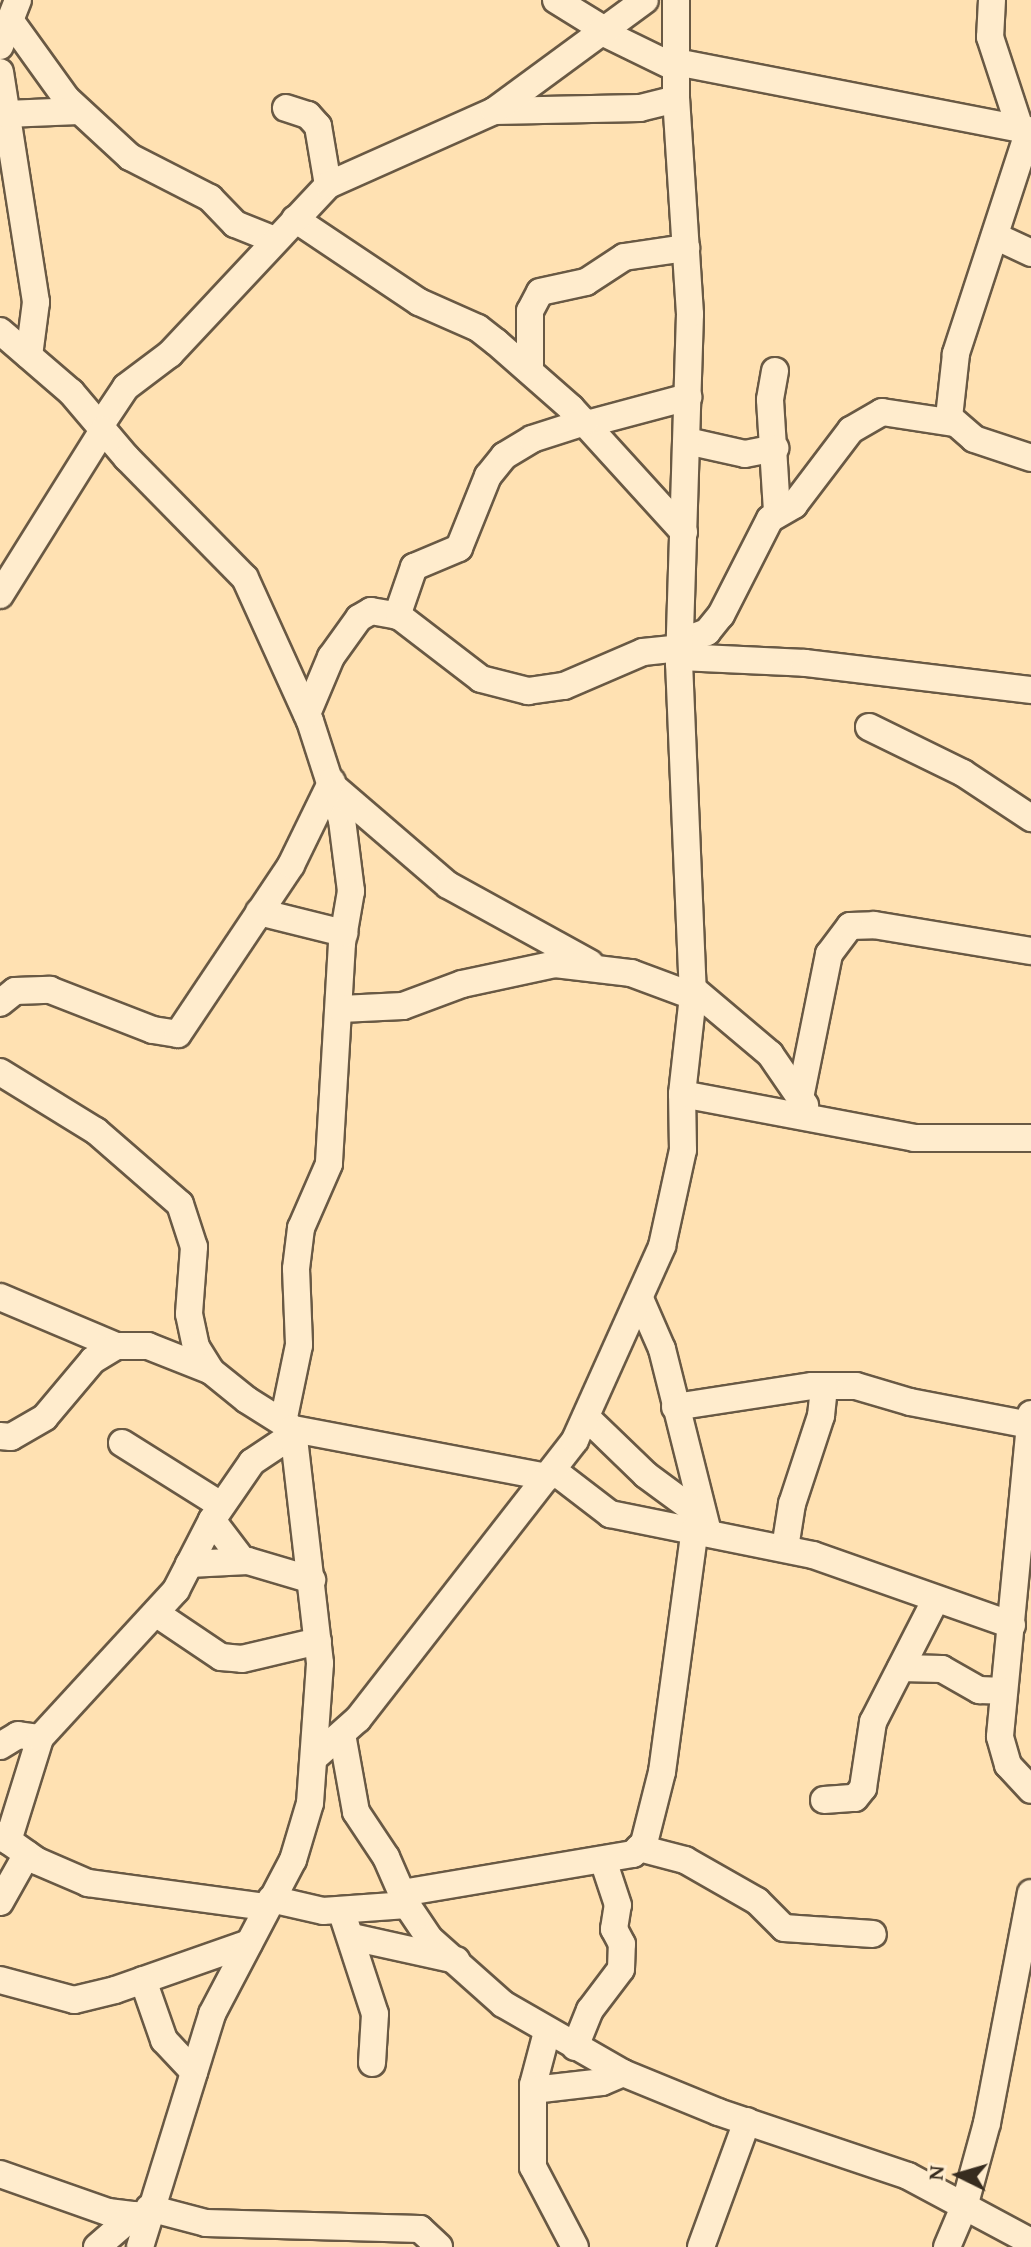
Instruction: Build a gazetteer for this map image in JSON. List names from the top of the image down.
{
  "north": "left"
}
